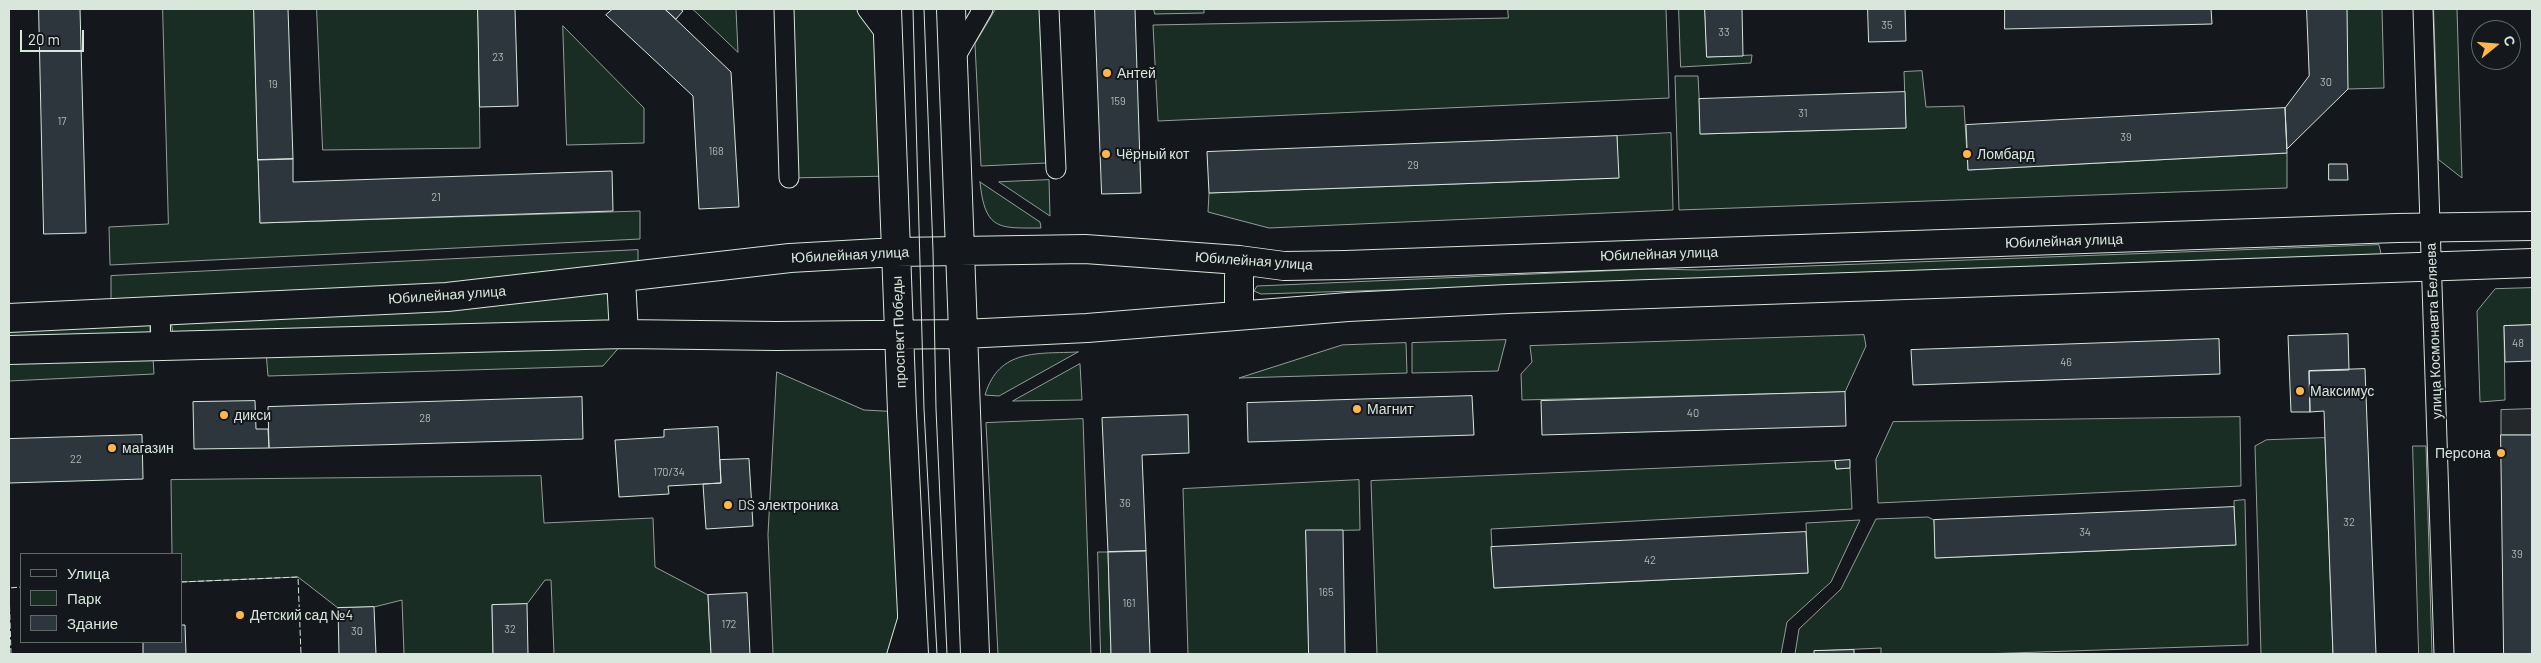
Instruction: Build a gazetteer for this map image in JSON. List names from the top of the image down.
{
  "streets": {
    "street": ["Юбилейная улица", "улица Космонавта Беляева", "проспект Победы"]
  },
  "crossings": [
    ["Юбилейная улица", "улица Космонавта Беляева"],
    ["Юбилейная улица", "проспект Победы"]
  ],
  "places": [
    "Антей",
    "Чёрный кот",
    "Ломбард",
    "Максимус",
    "Магнит",
    "дикси",
    "магазин",
    "Персона",
    "DS электроника",
    "Детский сад №4"
  ],
  "house_numbers": [
    "35",
    "33",
    "23",
    "30",
    "19",
    "159",
    "31",
    "17",
    "39",
    "168",
    "29",
    "21",
    "48",
    "46",
    "40",
    "28",
    "22",
    "170/34",
    "36",
    "32",
    "34",
    "39",
    "42",
    "165",
    "161",
    "172",
    "32",
    "30"
  ],
  "legend": ["Улица", "Парк", "Здание"],
  "scale_bar": "20 m",
  "north": "right"
}
